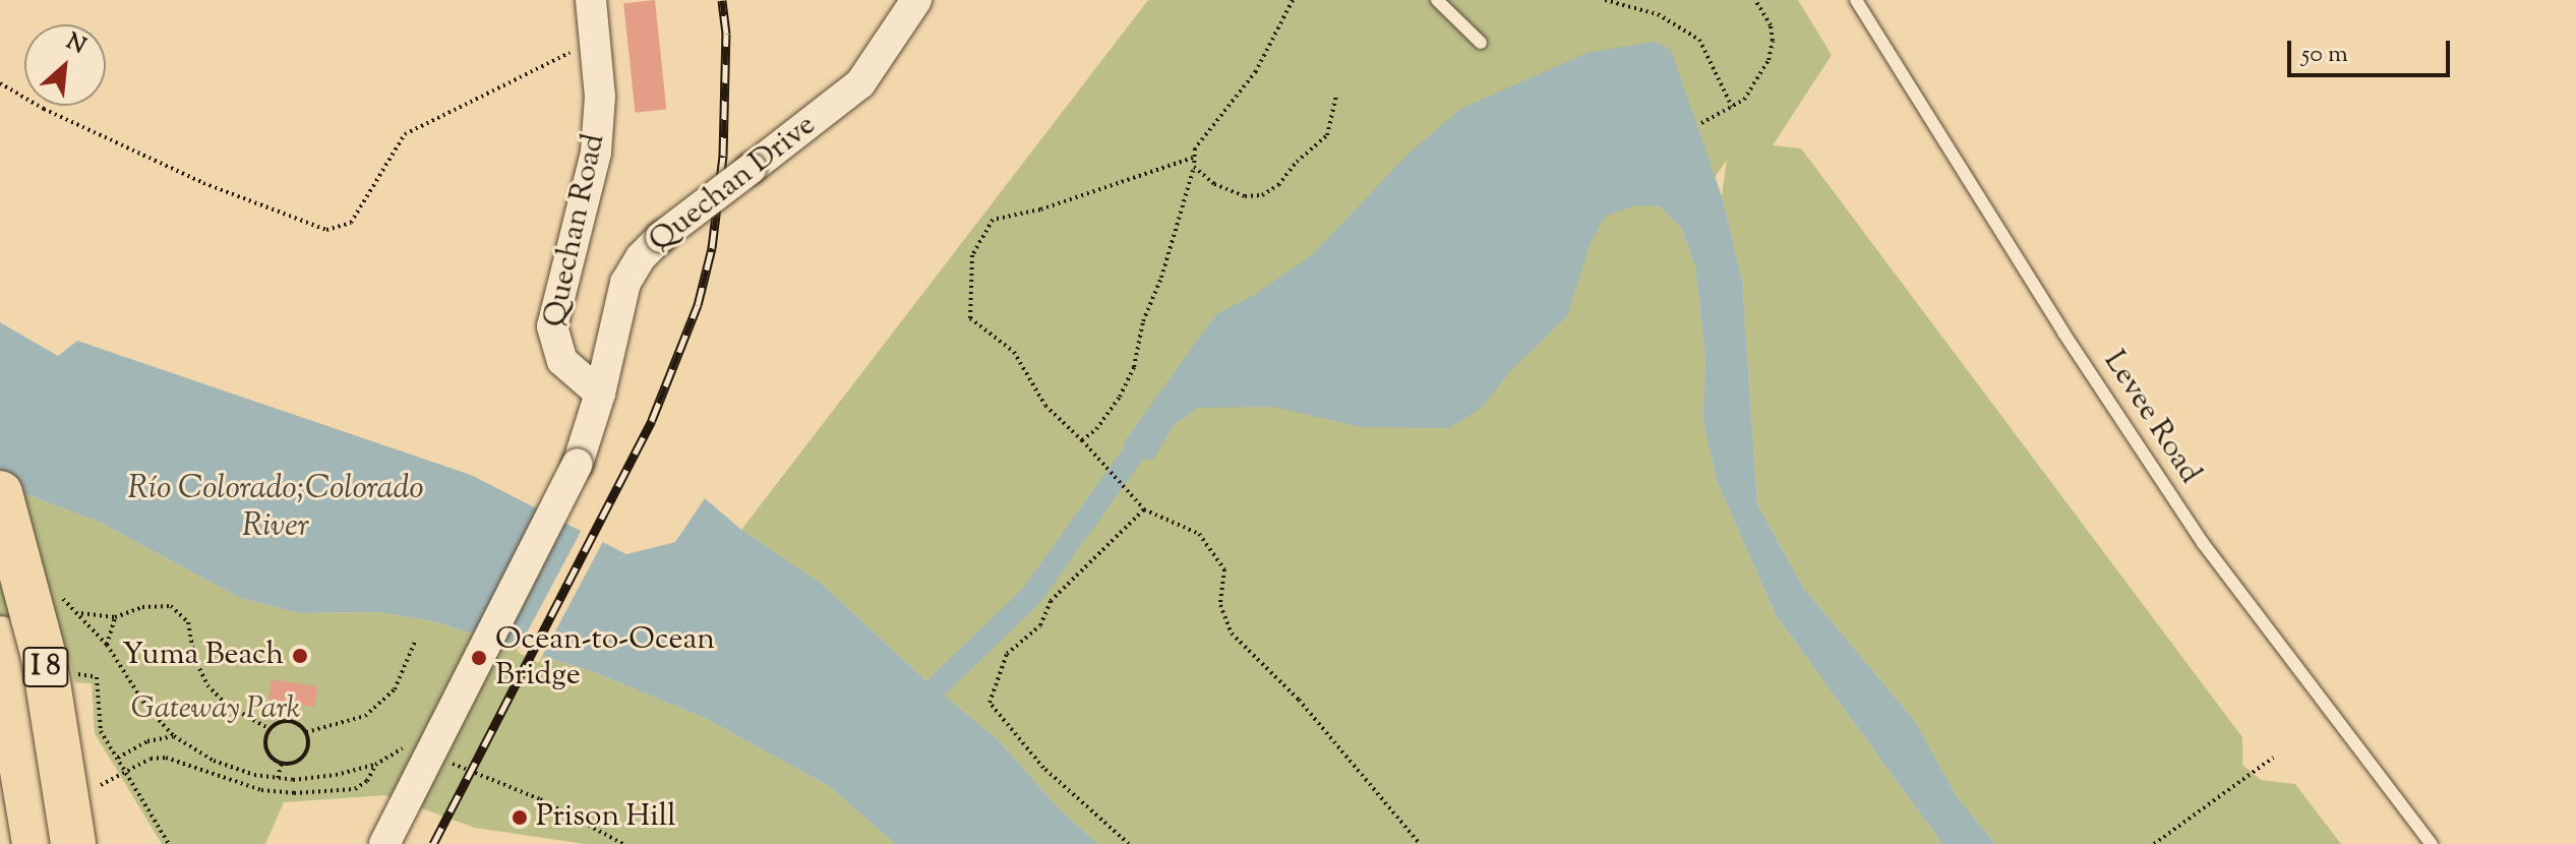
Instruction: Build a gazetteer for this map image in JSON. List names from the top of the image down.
{
  "streets": {
    "highway": ["I 8"],
    "street": ["Quechan Drive", "Quechan Road"],
    "lane": ["Levee Road"]
  },
  "crossings": [
    ["Quechan Drive", "Quechan Road"]
  ],
  "water": ["Río Colorado;Colorado River"],
  "parks": ["Gateway Park"],
  "places": ["Yuma Beach", "Ocean-to-Ocean Bridge", "Prison Hill"],
  "scale_bar": "50 m",
  "north": "top right"
}
